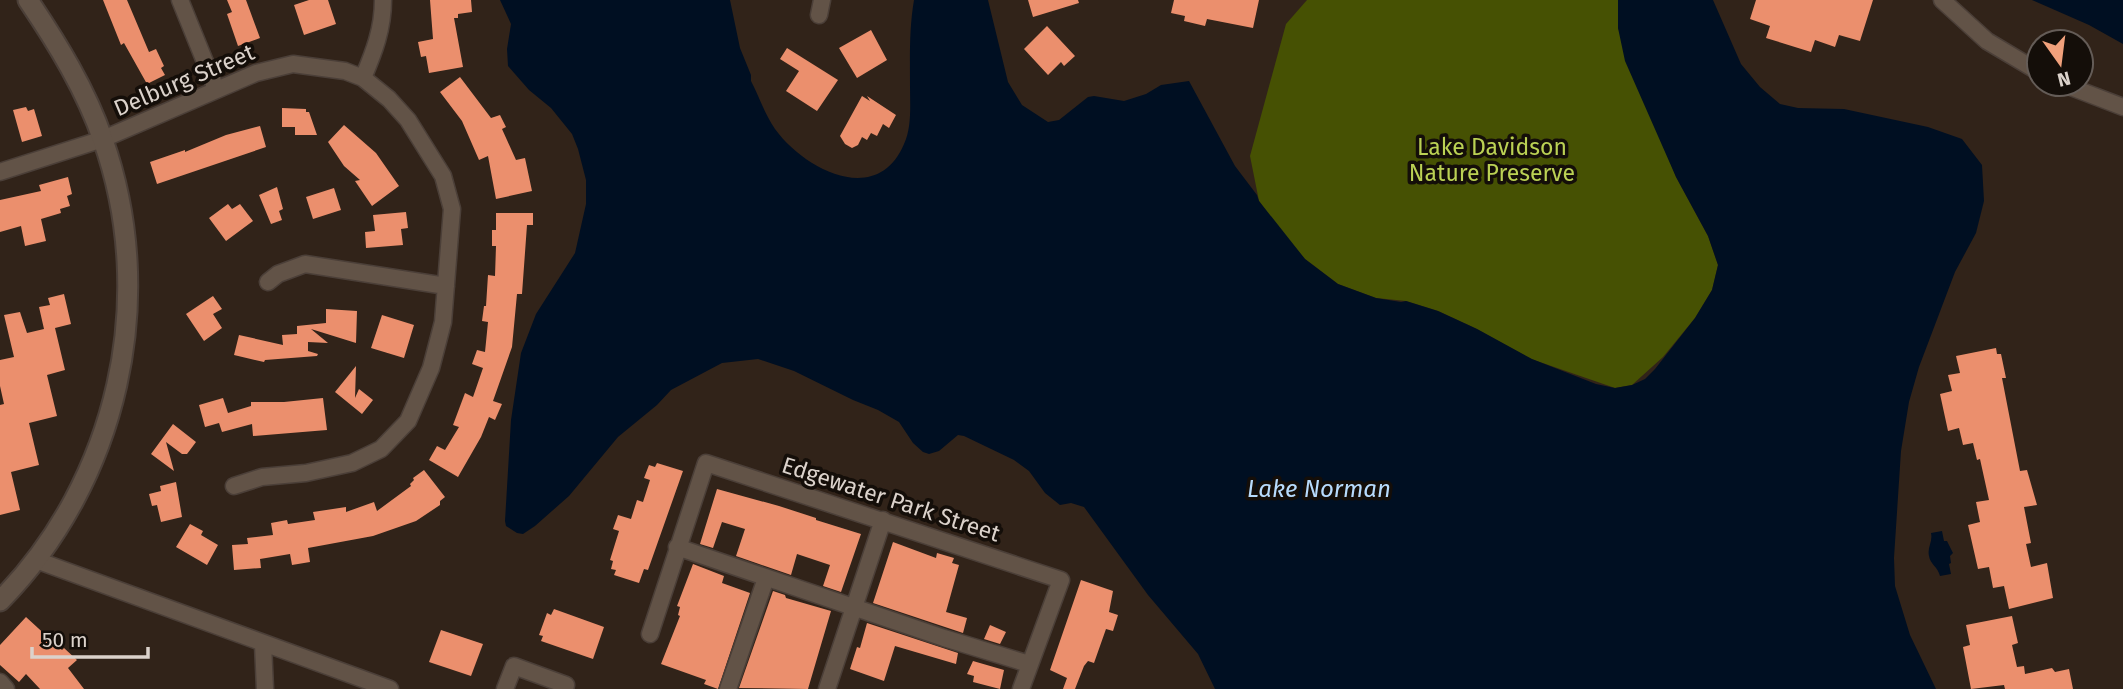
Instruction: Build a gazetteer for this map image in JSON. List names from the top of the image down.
{
  "streets": {
    "street": ["Delburg Street", "Edgewater Park Street"]
  },
  "water": ["Lake Norman"],
  "parks": ["Lake Davidson Nature Preserve"],
  "scale_bar": "50 m",
  "north": "bottom"
}
